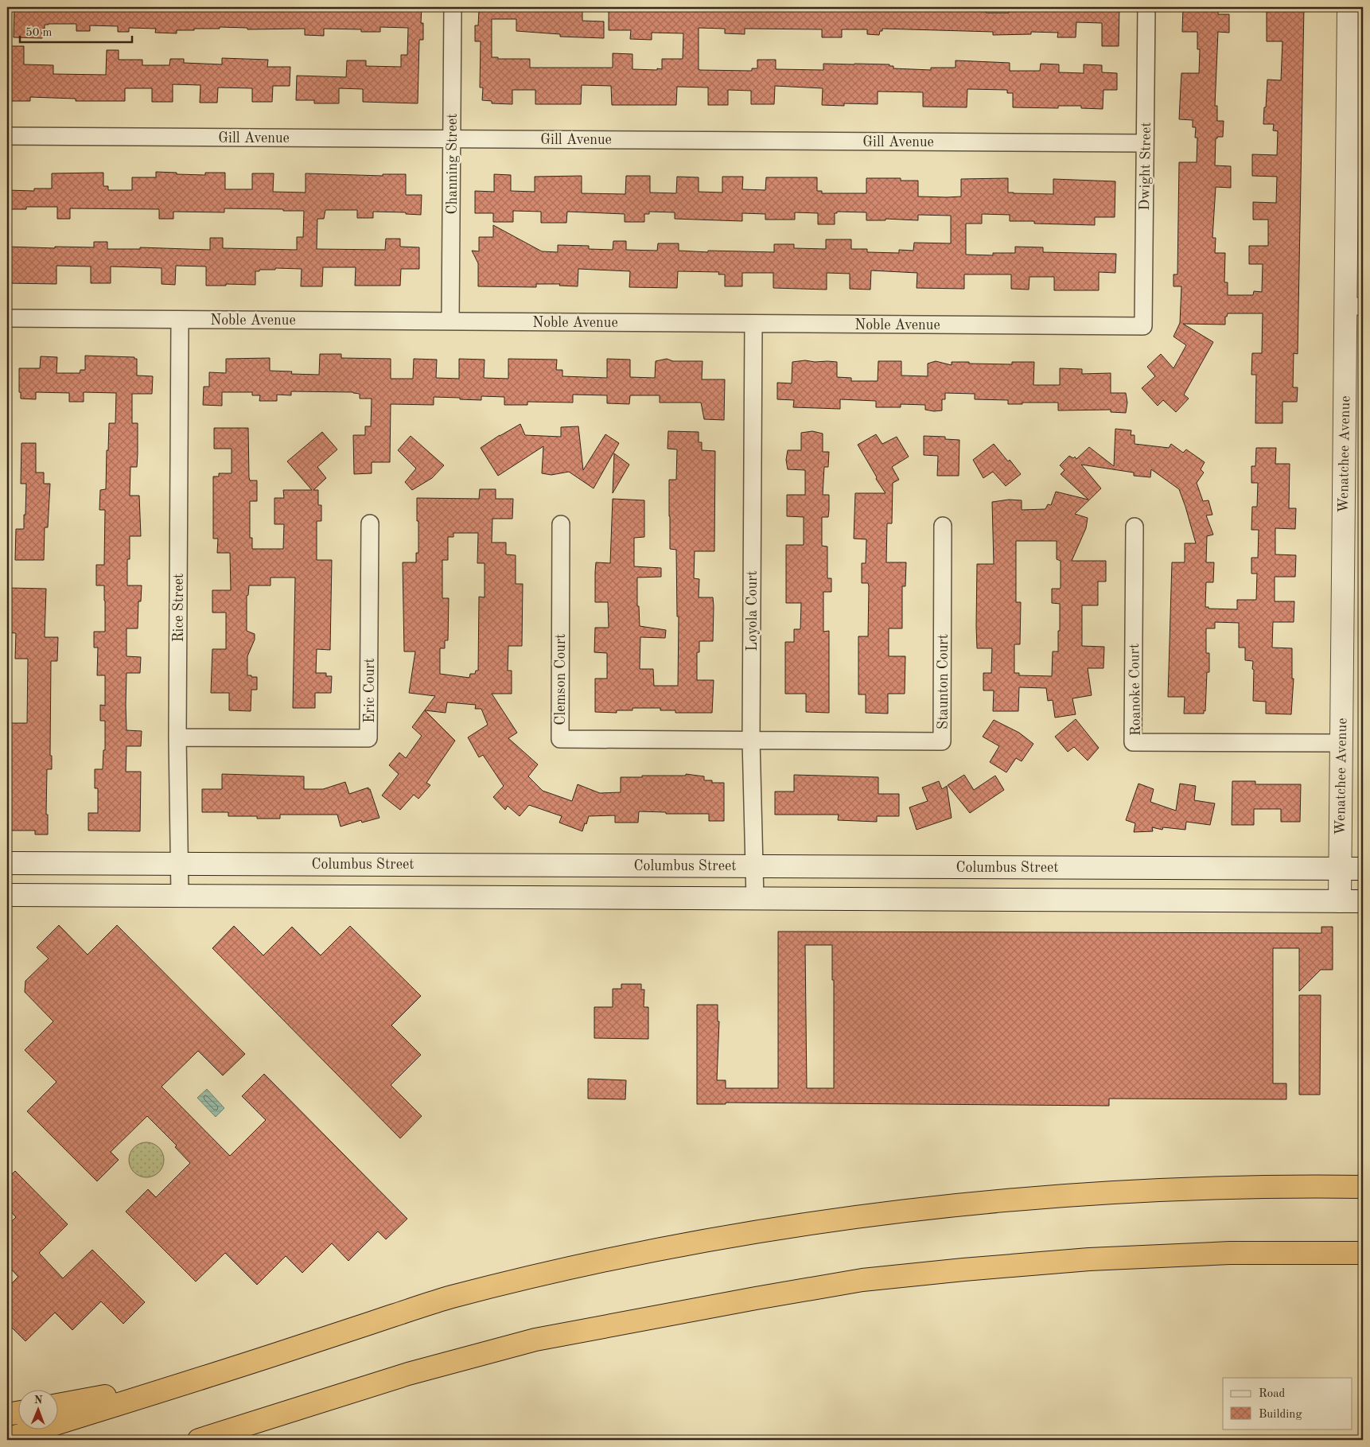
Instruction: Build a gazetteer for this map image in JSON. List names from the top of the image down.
{
  "streets": {
    "main road": ["Wenatchee Avenue", "Columbus Street"],
    "street": [
      "Gill Avenue",
      "Channing Street",
      "Dwight Street",
      "Noble Avenue",
      "Rice Street",
      "Loyola Court",
      "Clemson Court",
      "Staunton Court",
      "Roanoke Court",
      "Eric Court"
    ]
  },
  "crossings": [
    ["Gill Avenue", "Channing Street"],
    ["Gill Avenue", "Dwight Street"],
    ["Channing Street", "Noble Avenue"],
    ["Dwight Street", "Noble Avenue"],
    ["Noble Avenue", "Rice Street"],
    ["Noble Avenue", "Loyola Court"],
    ["Wenatchee Avenue", "Roanoke Court"],
    ["Wenatchee Avenue", "Columbus Street"],
    ["Rice Street", "Eric Court"],
    ["Rice Street", "Columbus Street"],
    ["Loyola Court", "Clemson Court"],
    ["Loyola Court", "Staunton Court"],
    ["Loyola Court", "Columbus Street"],
    ["Clemson Court", "Staunton Court"]
  ],
  "legend": ["Road", "Building"],
  "scale_bar": "50 m",
  "north": "top"
}
